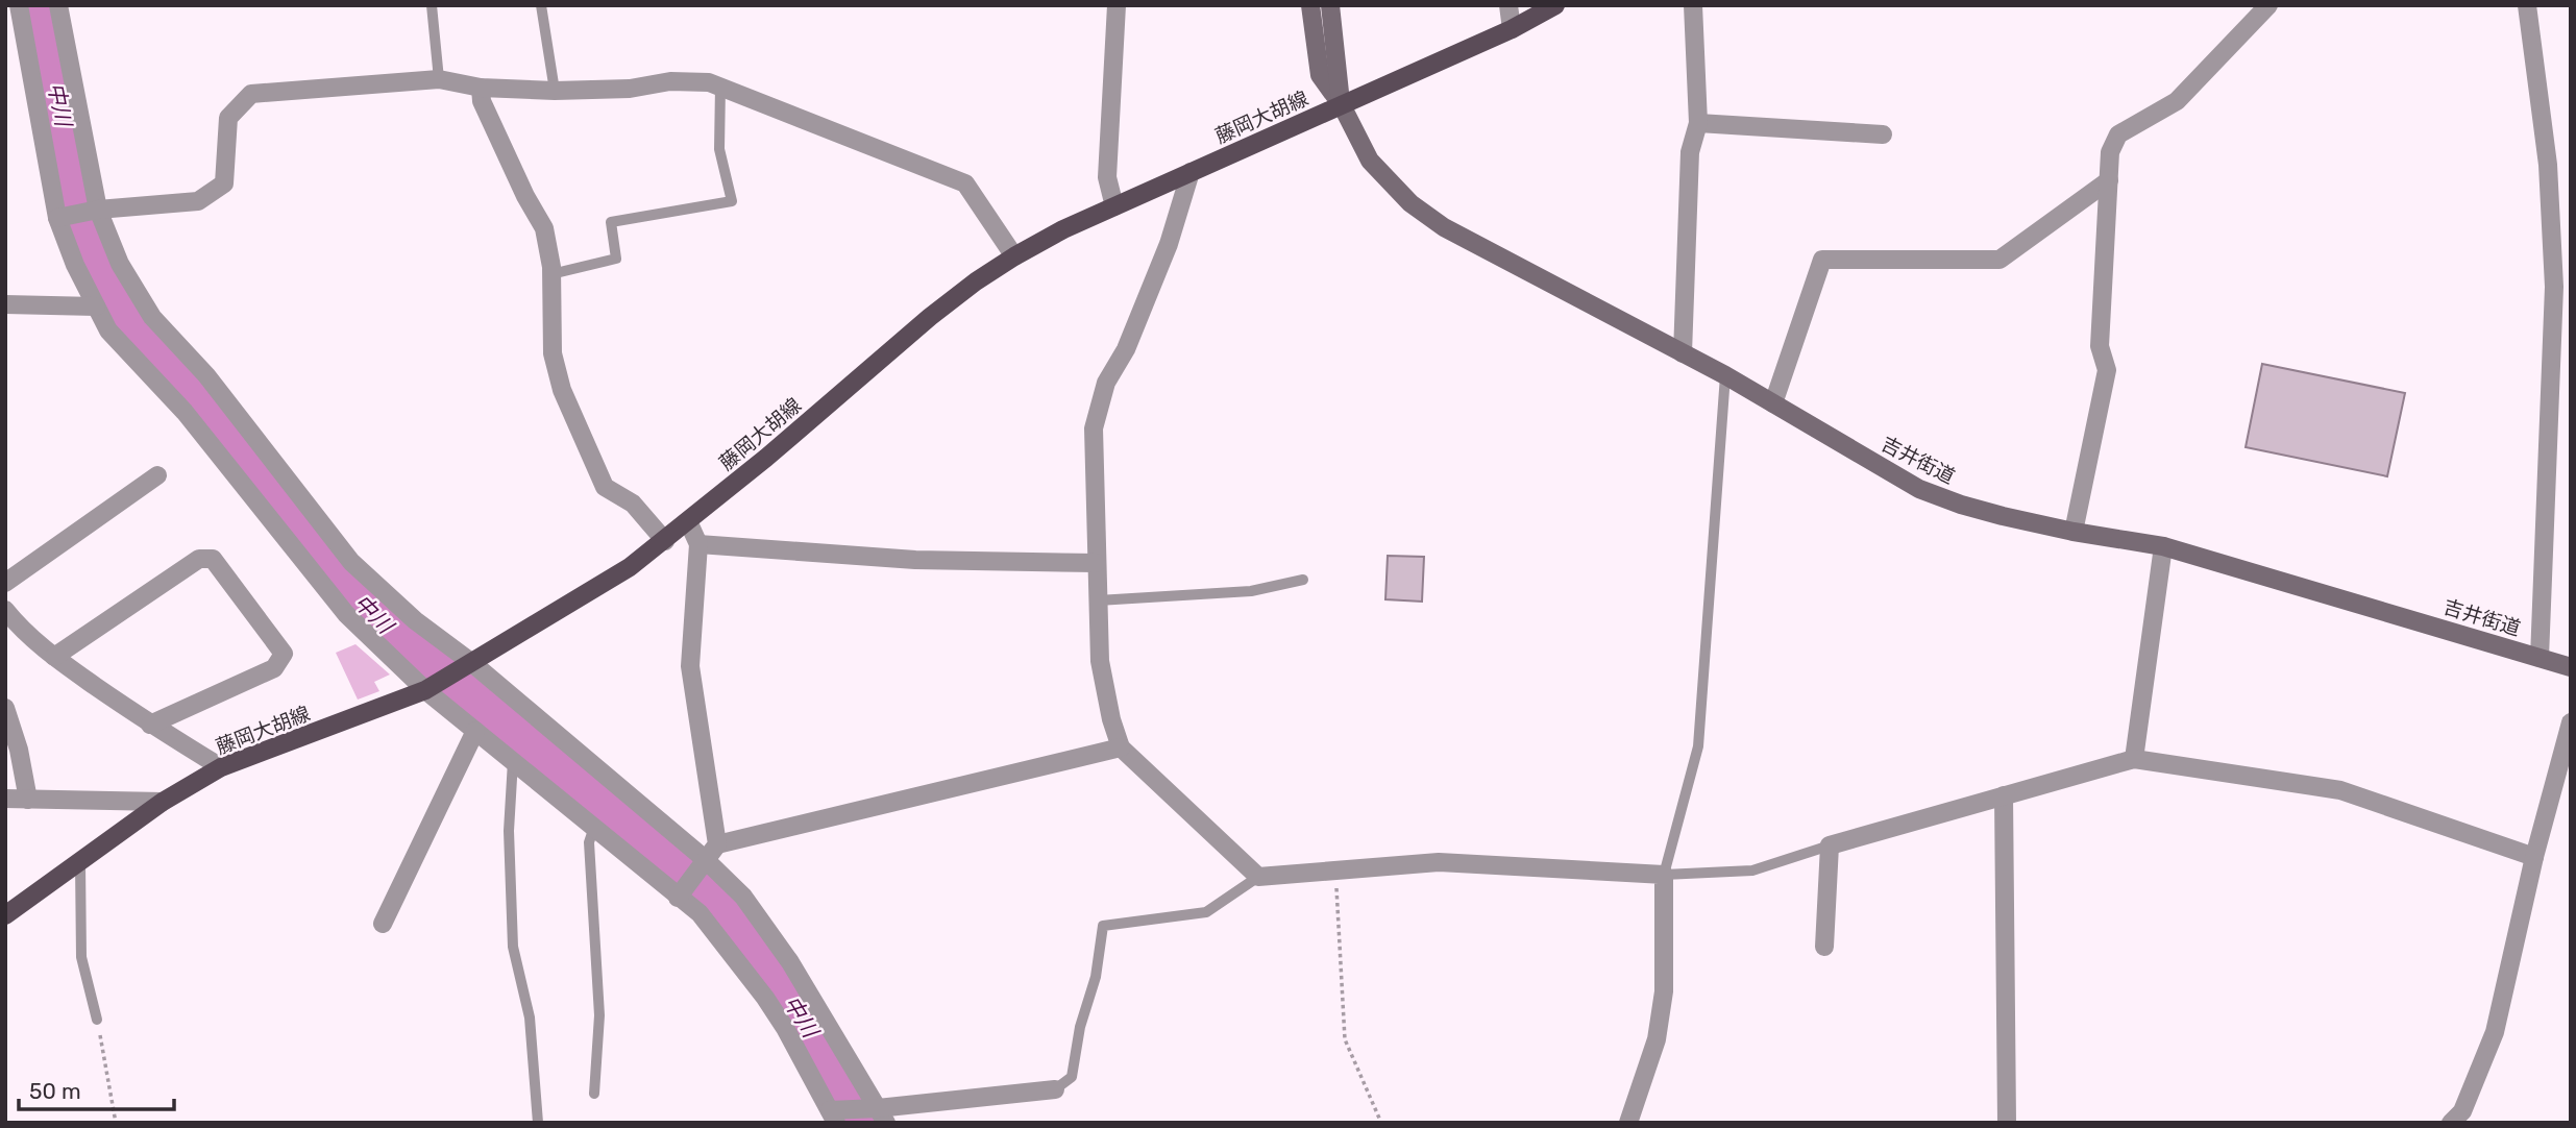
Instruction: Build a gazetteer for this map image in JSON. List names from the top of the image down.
{
  "streets": {
    "main road": ["藤岡大胡線", "吉井街道"]
  },
  "crossings": [
    ["藤岡大胡線", "吉井街道"]
  ],
  "water": ["中川"],
  "scale_bar": "50 m"
}
